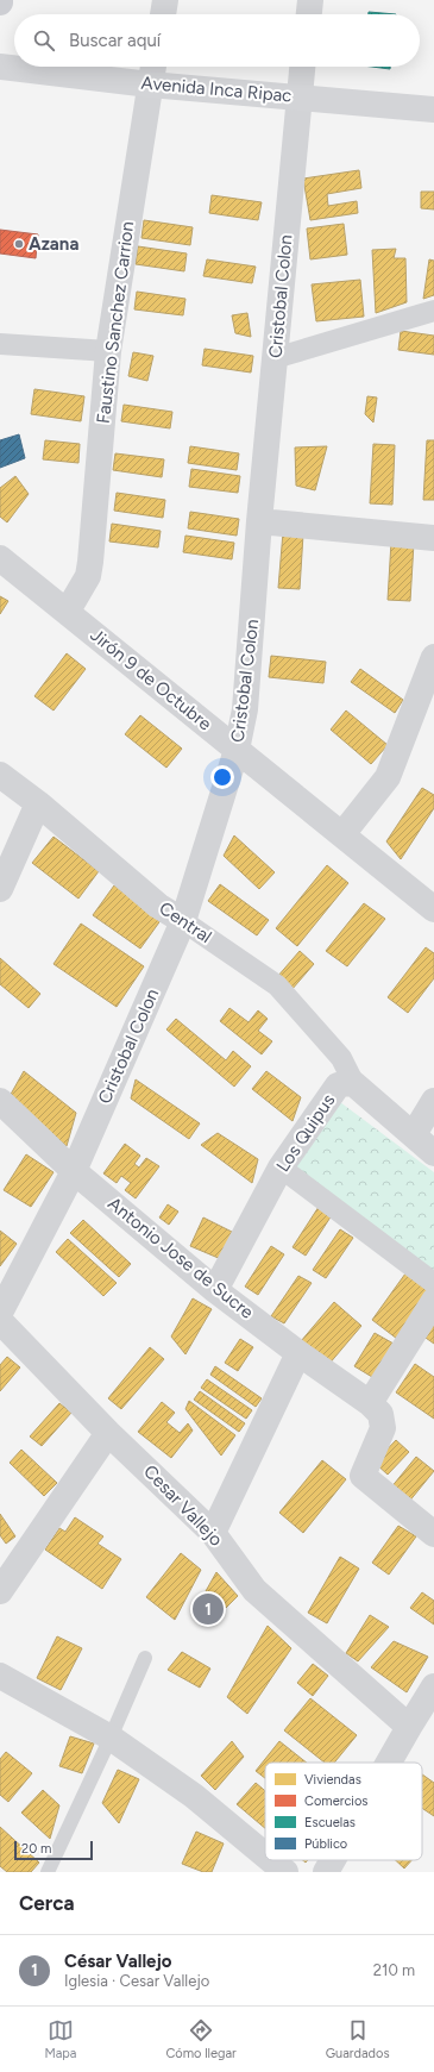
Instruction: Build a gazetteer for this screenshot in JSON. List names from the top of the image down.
{
  "streets": {
    "main road": ["Avenida Inca Ripac"],
    "street": [
      "Cristobal Colon",
      "Faustino Sanchez Carrion",
      "Jirón 9 de Octubre",
      "Central",
      "Los Quipus",
      "Antonio Jose de Sucre",
      "Cesar Vallejo"
    ]
  },
  "crossings": [
    ["Avenida Inca Ripac", "Cristobal Colon"],
    ["Avenida Inca Ripac", "Faustino Sanchez Carrion"],
    ["Cristobal Colon", "Jirón 9 de Octubre"],
    ["Cristobal Colon", "Central"],
    ["Cristobal Colon", "Antonio Jose de Sucre"],
    ["Faustino Sanchez Carrion", "Jirón 9 de Octubre"],
    ["Central", "Los Quipus"],
    ["Los Quipus", "Antonio Jose de Sucre"]
  ],
  "places": ["Azana"],
  "legend": [
    "Viviendas",
    "Comercios",
    "Escuelas",
    "Público"
  ],
  "scale_bar": "20 m",
  "page": {
    "search": "Buscar aquí",
    "pins": "1",
    "scale": "20 m",
    "heading": "Cerca",
    "list": [
      {
        "mark": "1",
        "name": "César Vallejo",
        "note": "Iglesia · Cesar Vallejo",
        "value": "210 m"
      }
    ],
    "nav": ["Mapa", "Cómo llegar", "Guardados"]
  }
}
